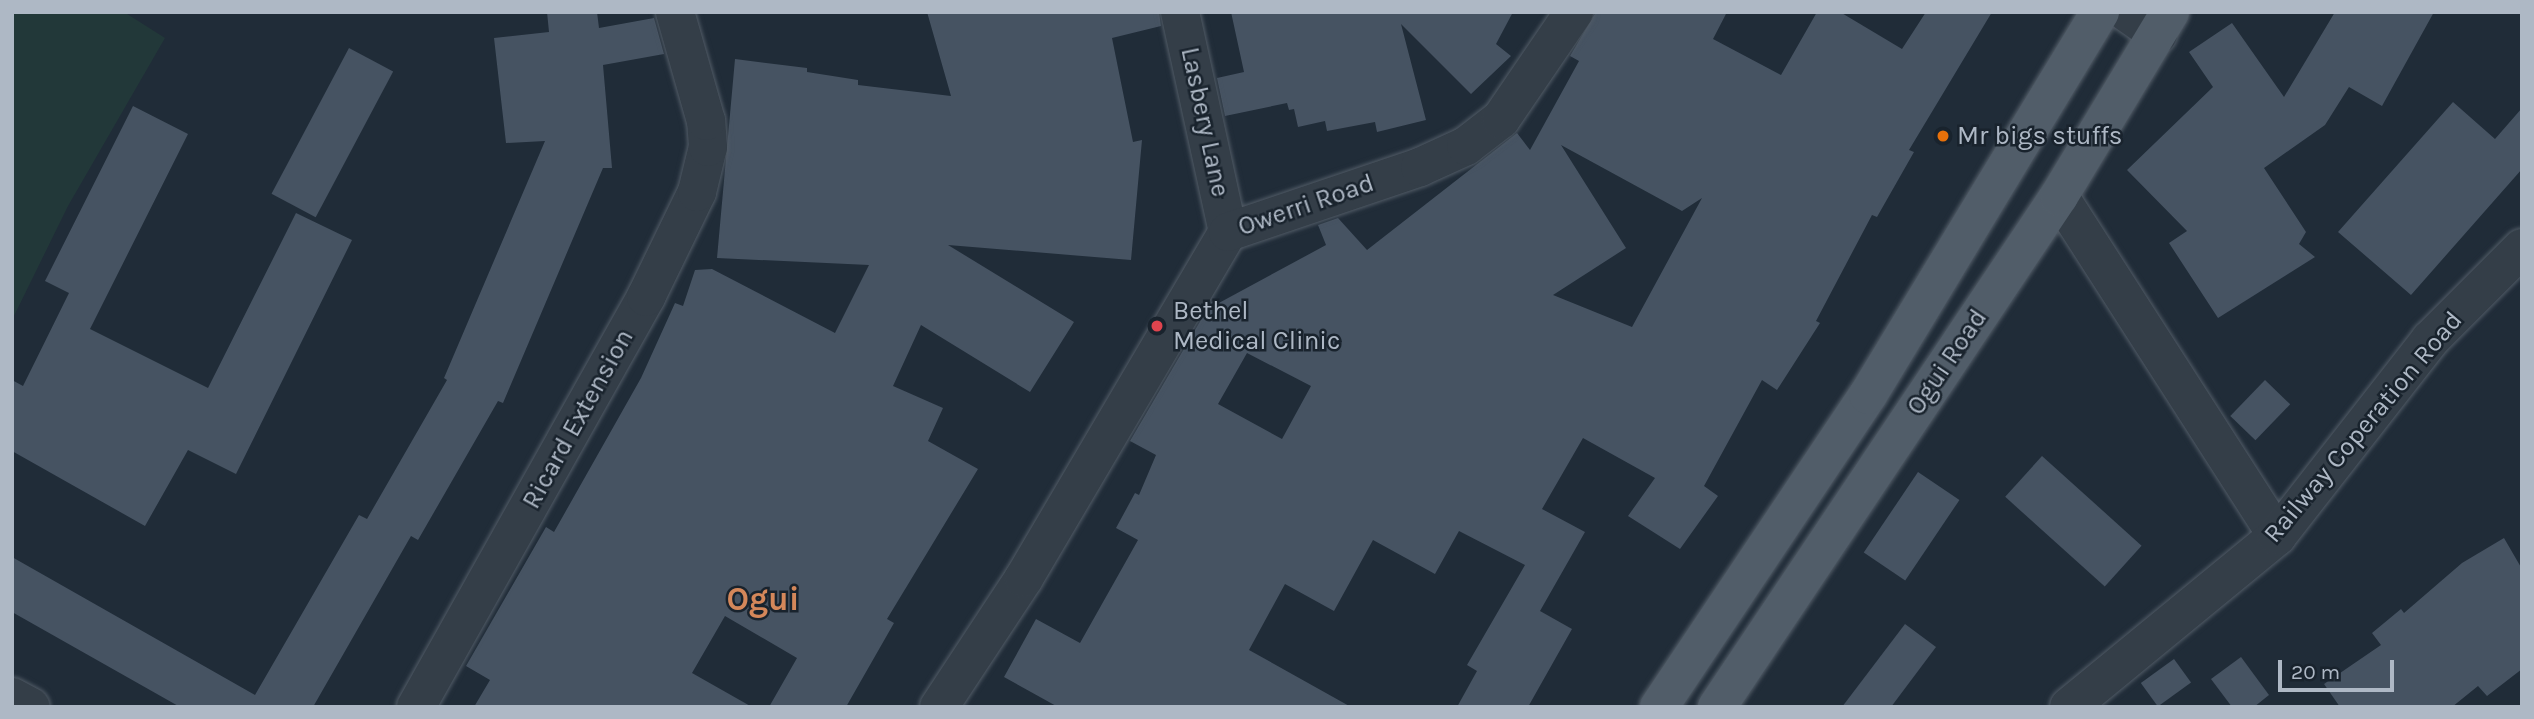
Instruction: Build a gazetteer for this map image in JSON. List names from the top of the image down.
{
  "streets": {
    "main road": ["Ogui Road"],
    "street": [
      "Lasbery Lane",
      "Owerri Road",
      "Ricard Extension",
      "Railway Coperation Road"
    ]
  },
  "crossings": [
    ["Lasbery Lane", "Owerri Road"]
  ],
  "districts": ["Ogui"],
  "places": ["Mr bigs stuffs", "Bethel Medical Clinic"],
  "scale_bar": "20 m"
}
